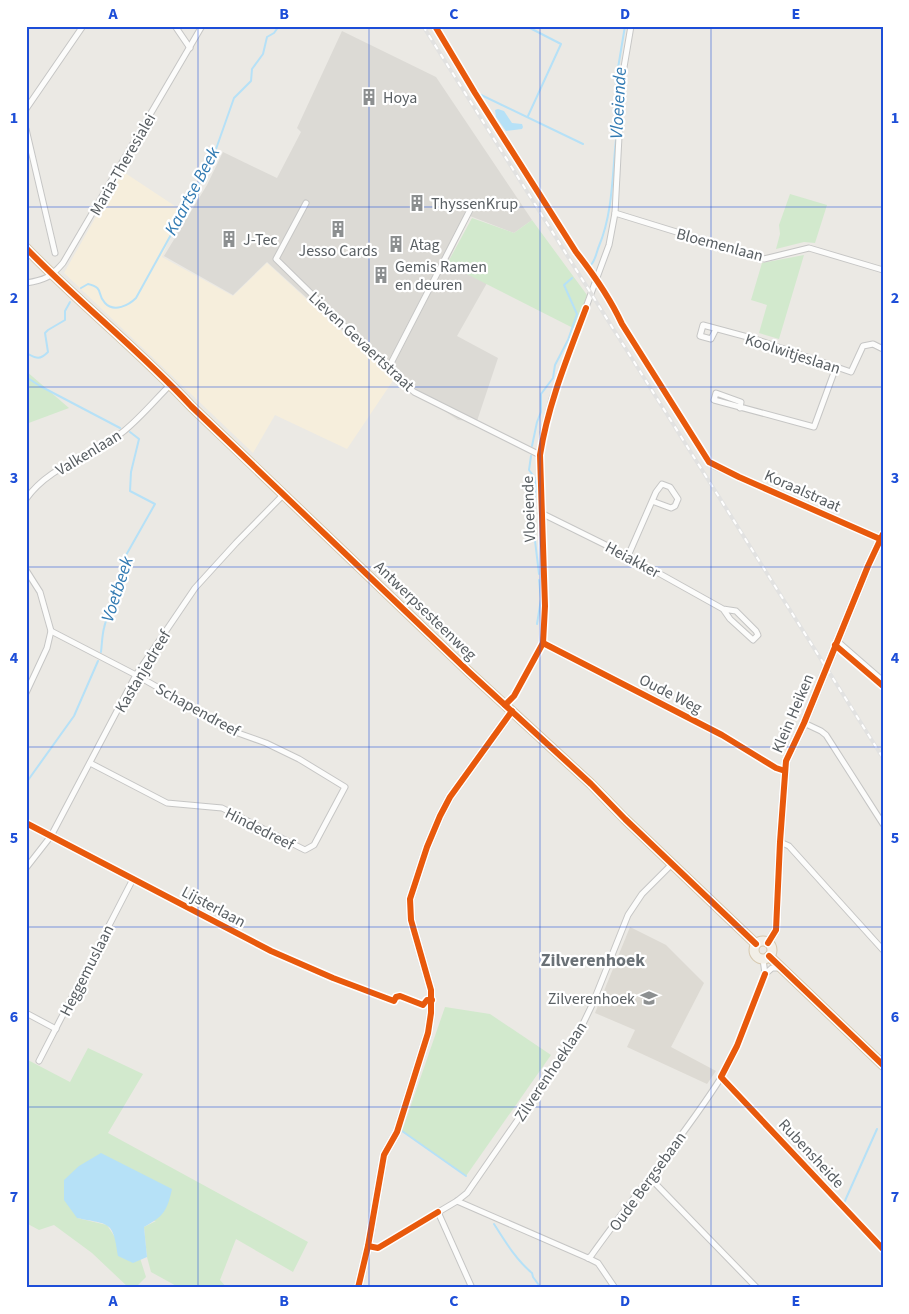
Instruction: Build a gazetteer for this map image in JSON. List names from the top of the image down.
{
  "streets": {
    "main road": ["Antwerpsesteenweg"],
    "street": [
      "Maria-Theresialei",
      "Bloemenlaan",
      "Lieven Gevaertstraat",
      "Koolwitjeslaan",
      "Valkenlaan",
      "Koraalstraat",
      "Vloeiende",
      "Heiakker",
      "Kastanjedreef",
      "Oude Weg",
      "Schapendreef",
      "Klein Heiken",
      "Hindedreef",
      "Lijsterlaan",
      "Heggemuslaan",
      "Zilverenhoeklaan",
      "Rubensheide",
      "Oude Bergsebaan"
    ]
  },
  "crossings": [
    ["Maria-Theresialei", "Antwerpsesteenweg"],
    ["Bloemenlaan", "Vloeiende"],
    ["Lieven Gevaertstraat", "Vloeiende"],
    ["Valkenlaan", "Antwerpsesteenweg"],
    ["Koraalstraat", "Klein Heiken"],
    ["Vloeiende", "Heiakker"],
    ["Vloeiende", "Antwerpsesteenweg"],
    ["Vloeiende", "Oude Weg"],
    ["Antwerpsesteenweg", "Kastanjedreef"],
    ["Antwerpsesteenweg", "Klein Heiken"],
    ["Antwerpsesteenweg", "Zilverenhoeklaan"],
    ["Antwerpsesteenweg", "Oude Bergsebaan"],
    ["Kastanjedreef", "Schapendreef"],
    ["Kastanjedreef", "Hindedreef"],
    ["Kastanjedreef", "Lijsterlaan"],
    ["Oude Weg", "Klein Heiken"],
    ["Schapendreef", "Hindedreef"],
    ["Klein Heiken", "Oude Bergsebaan"],
    ["Lijsterlaan", "Heggemuslaan"],
    ["Rubensheide", "Oude Bergsebaan"]
  ],
  "districts": ["Zilverenhoek"],
  "water": ["Vloeiende", "Kaartse Beek", "Voetbeek"],
  "places": {
    "building": [
      "Hoya",
      "ThyssenKrup",
      "Jesso Cards",
      "J-Tec",
      "Atag",
      "Gemis Ramen en deuren"
    ],
    "school or university": ["Zilverenhoek"]
  },
  "grid": {
    "columns": [
      "A",
      "B",
      "C",
      "D",
      "E"
    ],
    "rows": [
      "1",
      "2",
      "3",
      "4",
      "5",
      "6",
      "7"
    ]
  }
}
